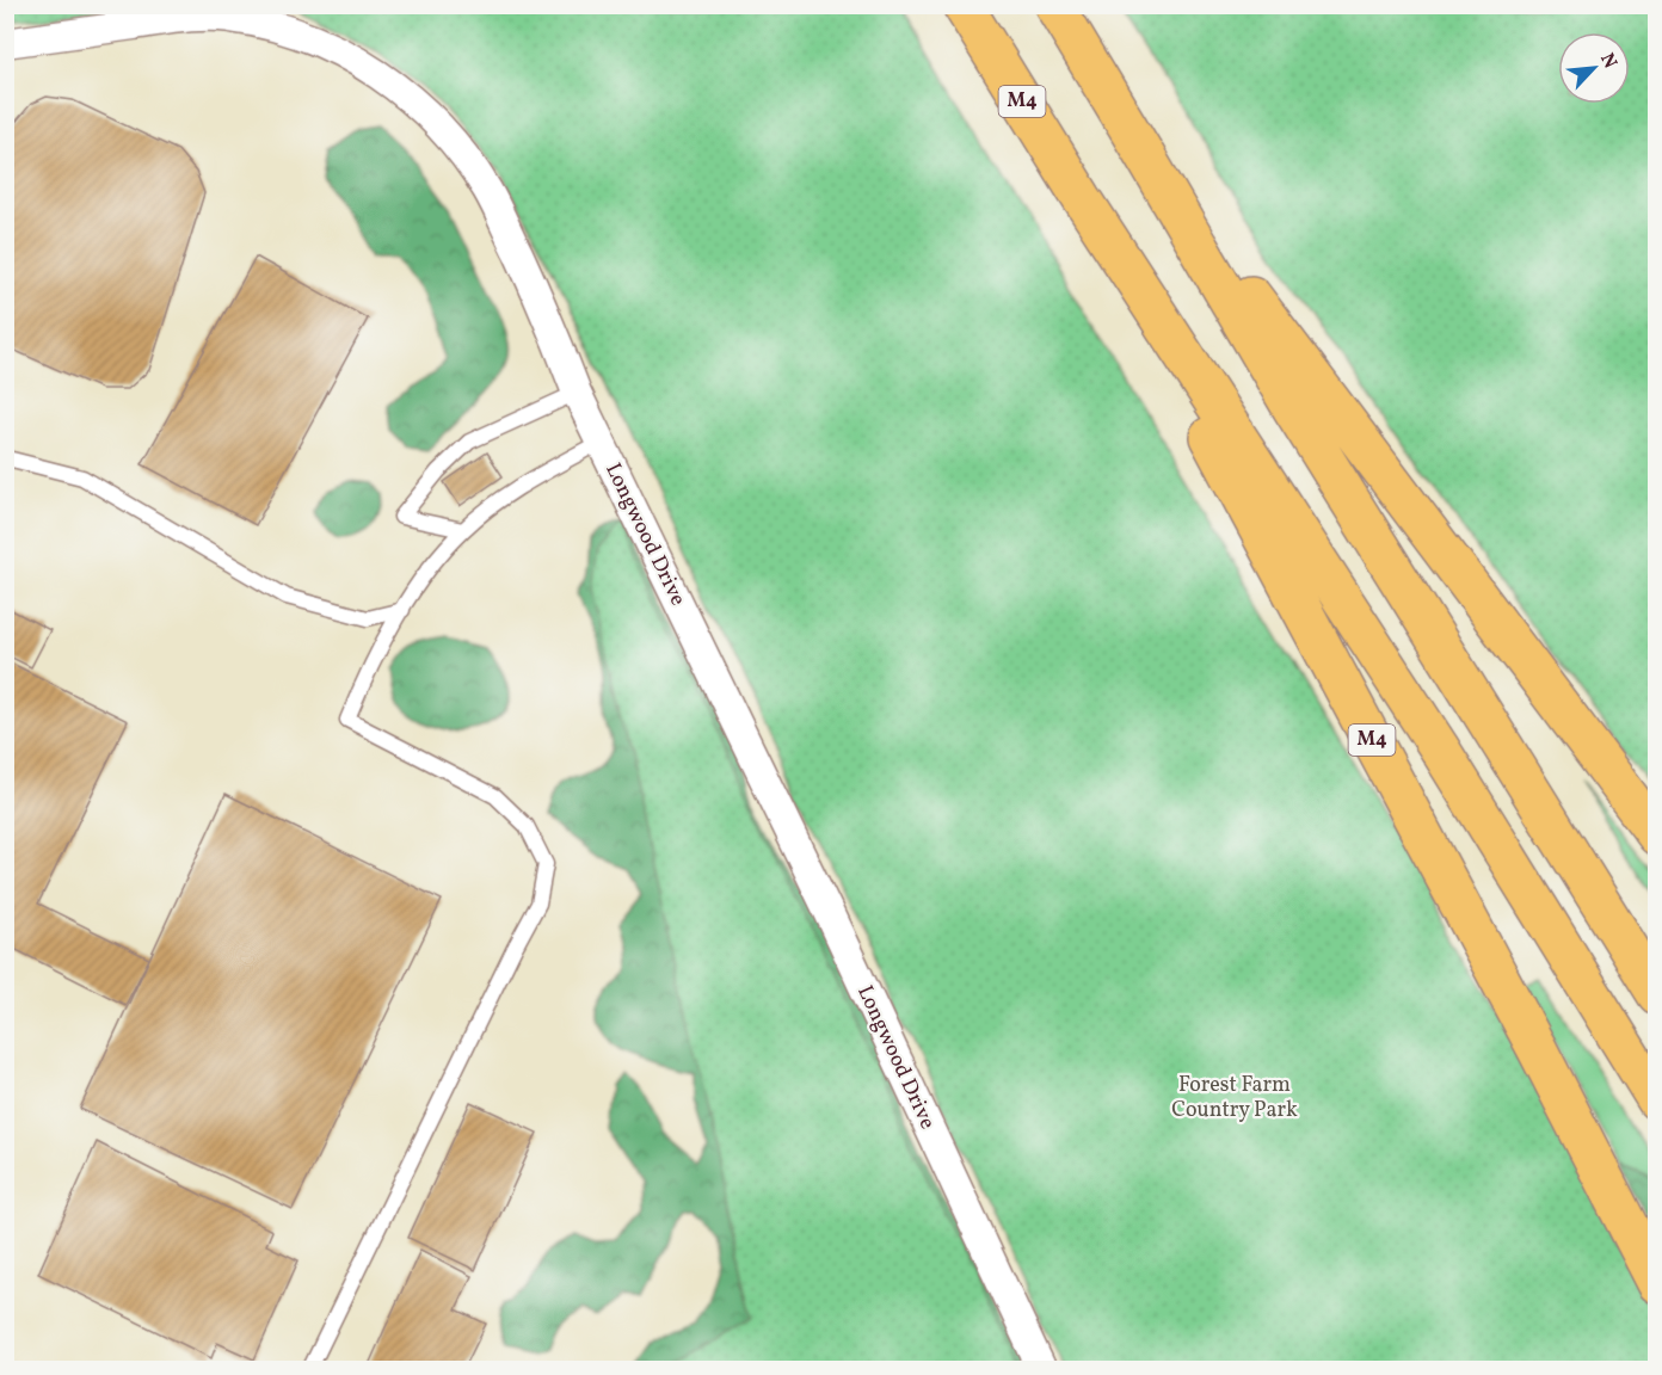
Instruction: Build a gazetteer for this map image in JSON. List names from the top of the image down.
{
  "streets": {
    "highway": ["M4"],
    "street": ["Longwood Drive"]
  },
  "parks": ["Forest Farm Country Park"],
  "north": "top right"
}
